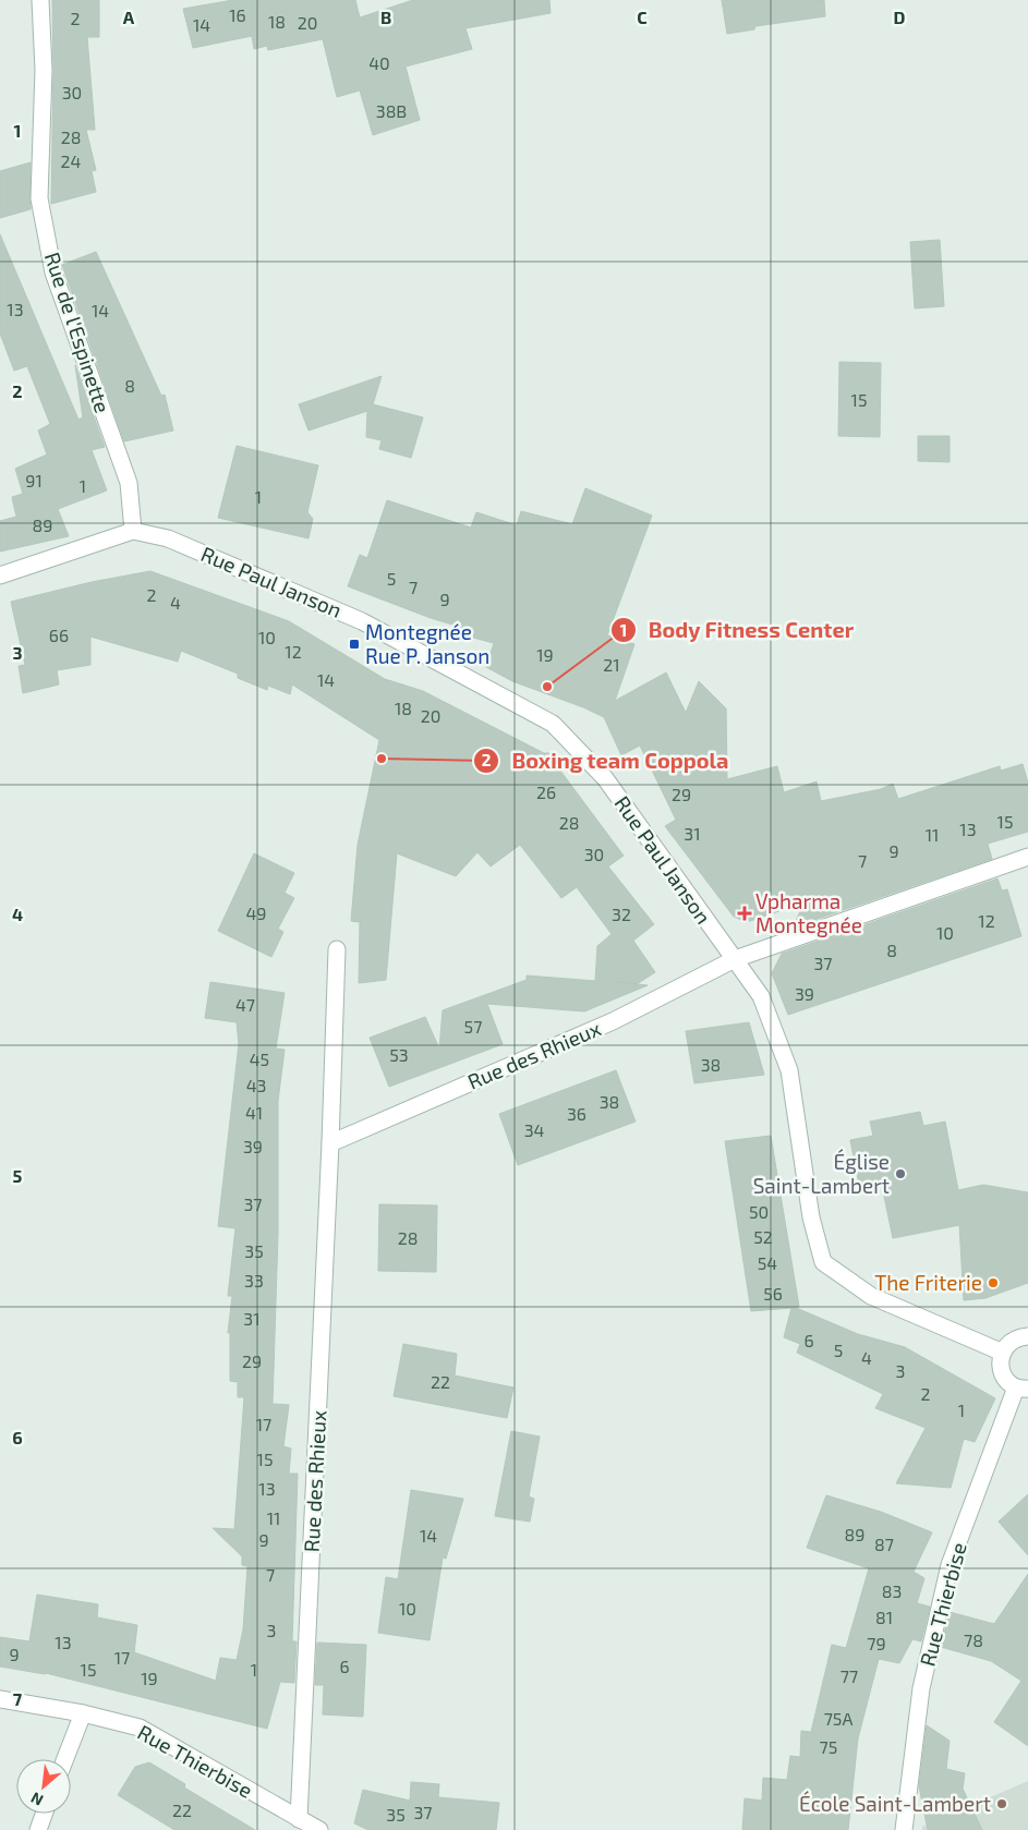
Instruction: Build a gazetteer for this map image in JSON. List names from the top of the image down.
{
  "streets": {
    "street": [
      "Rue de l'Espinette",
      "Rue Paul Janson",
      "Rue des Rhieux",
      "Rue Thierbise"
    ]
  },
  "crossings": [
    ["Rue de l'Espinette", "Rue Paul Janson"],
    ["Rue Paul Janson", "Rue des Rhieux"],
    ["Rue des Rhieux", "Rue Thierbise"]
  ],
  "places": {
    "transit": ["Montegnée Rue P. Janson"],
    "other": [
      "Body Fitness Center",
      "Boxing team Coppola",
      "Église Saint-Lambert",
      "The Friterie",
      "École Saint-Lambert"
    ],
    "health": ["Vpharma Montegnée"]
  },
  "house_numbers": [
    "16",
    "2",
    "18",
    "20",
    "14",
    "40",
    "30",
    "38B",
    "28",
    "24",
    "13",
    "14",
    "8",
    "15",
    "91",
    "1",
    "1",
    "89",
    "5",
    "7",
    "2",
    "9",
    "4",
    "66",
    "10",
    "12",
    "19",
    "21",
    "14",
    "18",
    "20",
    "26",
    "29",
    "15",
    "28",
    "13",
    "31",
    "11",
    "9",
    "30",
    "7",
    "49",
    "32",
    "12",
    "10",
    "8",
    "37",
    "39",
    "47",
    "57",
    "53",
    "45",
    "38",
    "43",
    "38",
    "41",
    "36",
    "34",
    "39",
    "37",
    "50",
    "52",
    "28",
    "35",
    "54",
    "33",
    "56",
    "31",
    "6",
    "5",
    "4",
    "29",
    "3",
    "22",
    "2",
    "1",
    "17",
    "15",
    "13",
    "11",
    "89",
    "14",
    "9",
    "87",
    "7",
    "83",
    "10",
    "81",
    "3",
    "78",
    "13",
    "79",
    "9",
    "17",
    "6",
    "15",
    "1",
    "77",
    "19",
    "75A",
    "75",
    "22",
    "37",
    "35"
  ],
  "north": "bottom left",
  "grid": {
    "columns": [
      "A",
      "B",
      "C",
      "D"
    ],
    "rows": [
      "1",
      "2",
      "3",
      "4",
      "5",
      "6",
      "7"
    ]
  }
}
